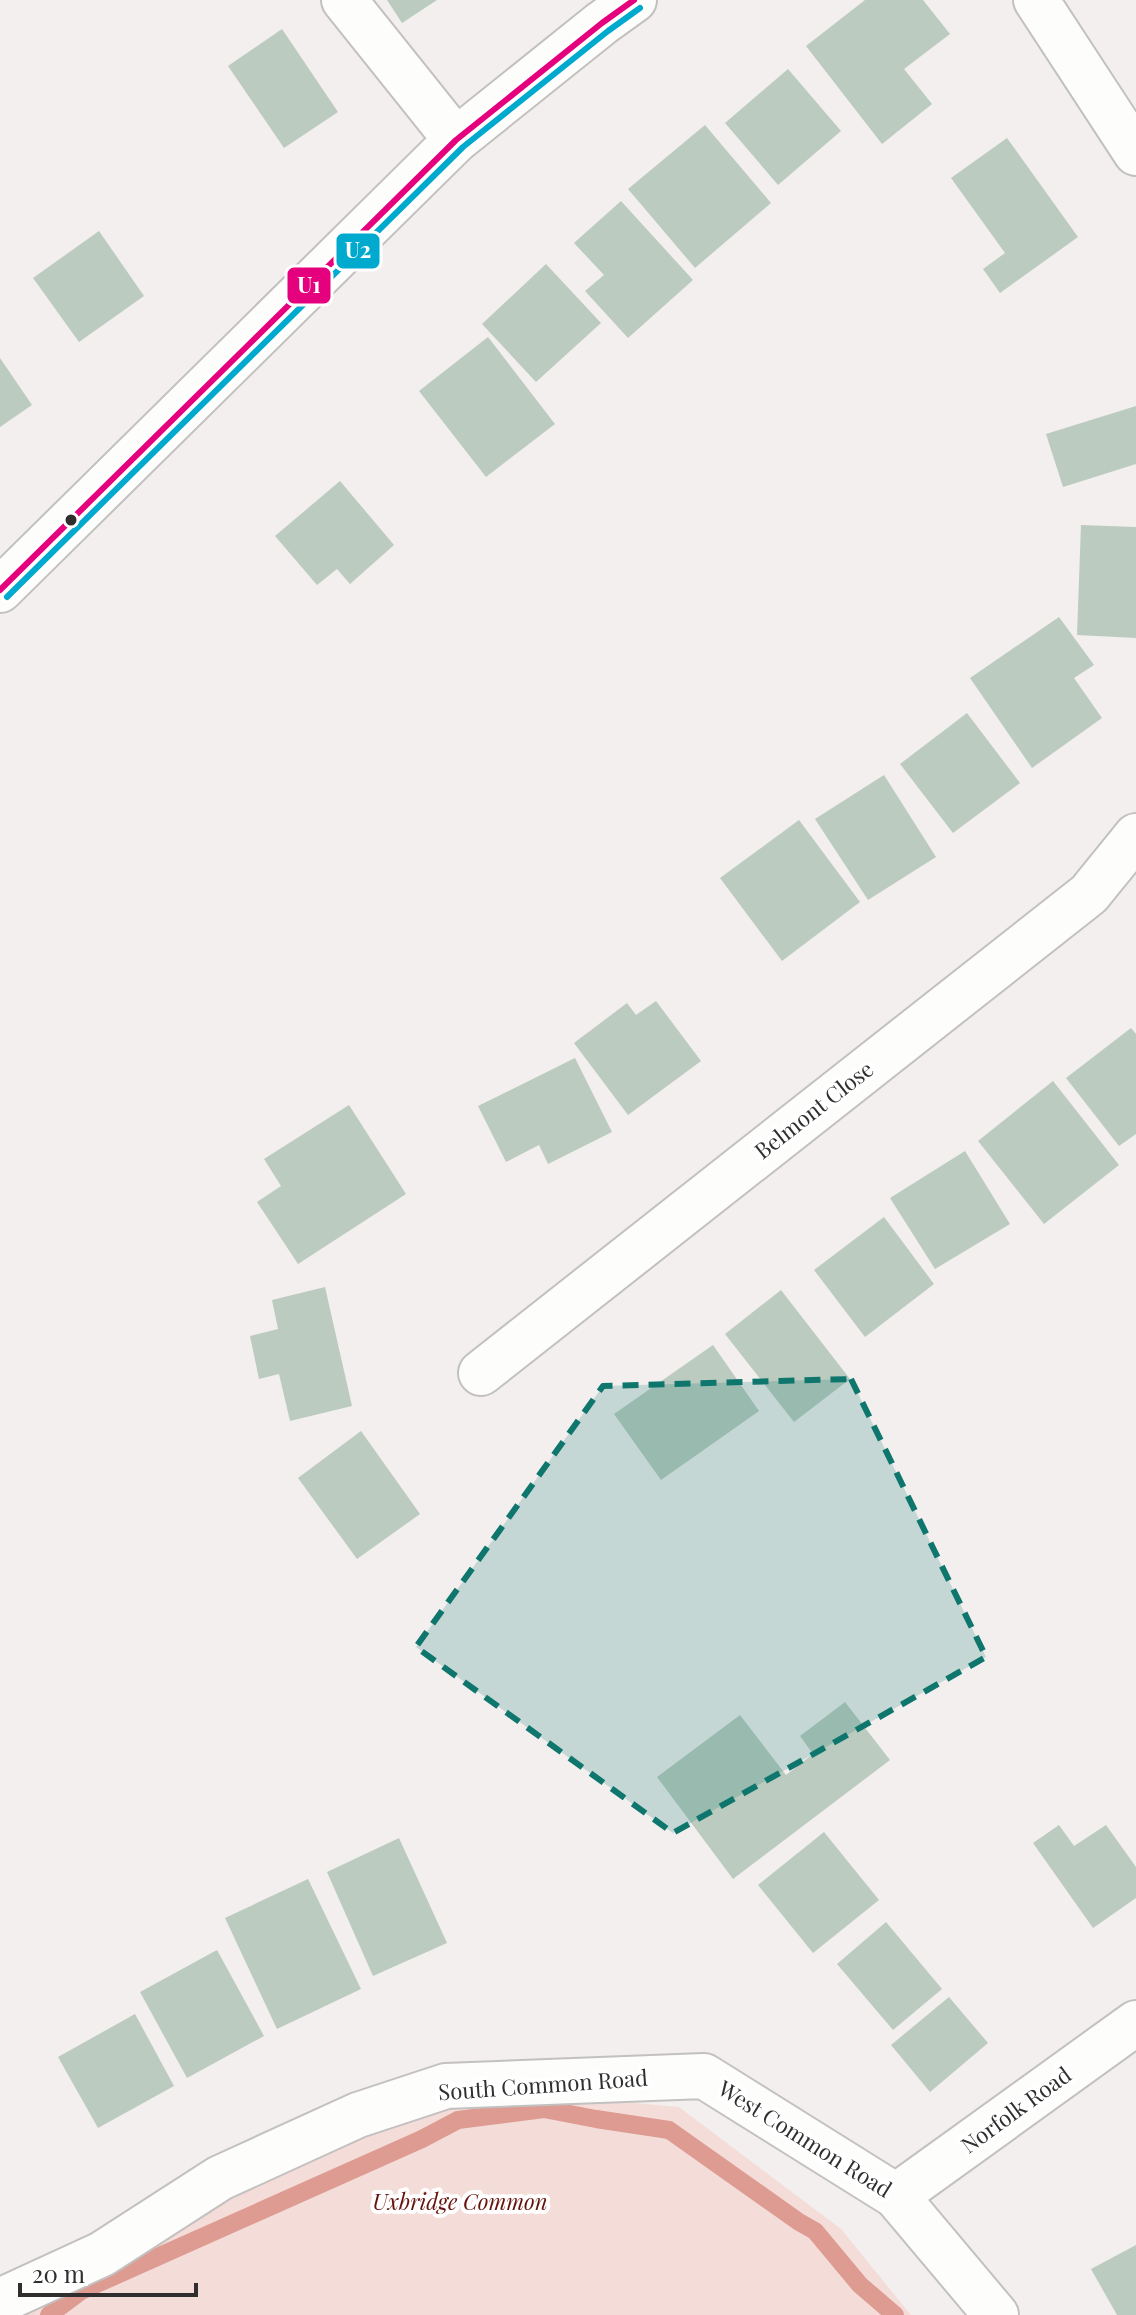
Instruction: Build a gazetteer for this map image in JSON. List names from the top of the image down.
{
  "streets": {
    "street": [
      "Belmont Close",
      "South Common Road",
      "Norfolk Road",
      "West Common Road"
    ]
  },
  "crossings": [
    ["South Common Road", "West Common Road"],
    ["Norfolk Road", "West Common Road"]
  ],
  "parks": ["Uxbridge Common"],
  "lines": ["transit line U1", "transit line U2"],
  "scale_bar": "20 m"
}
